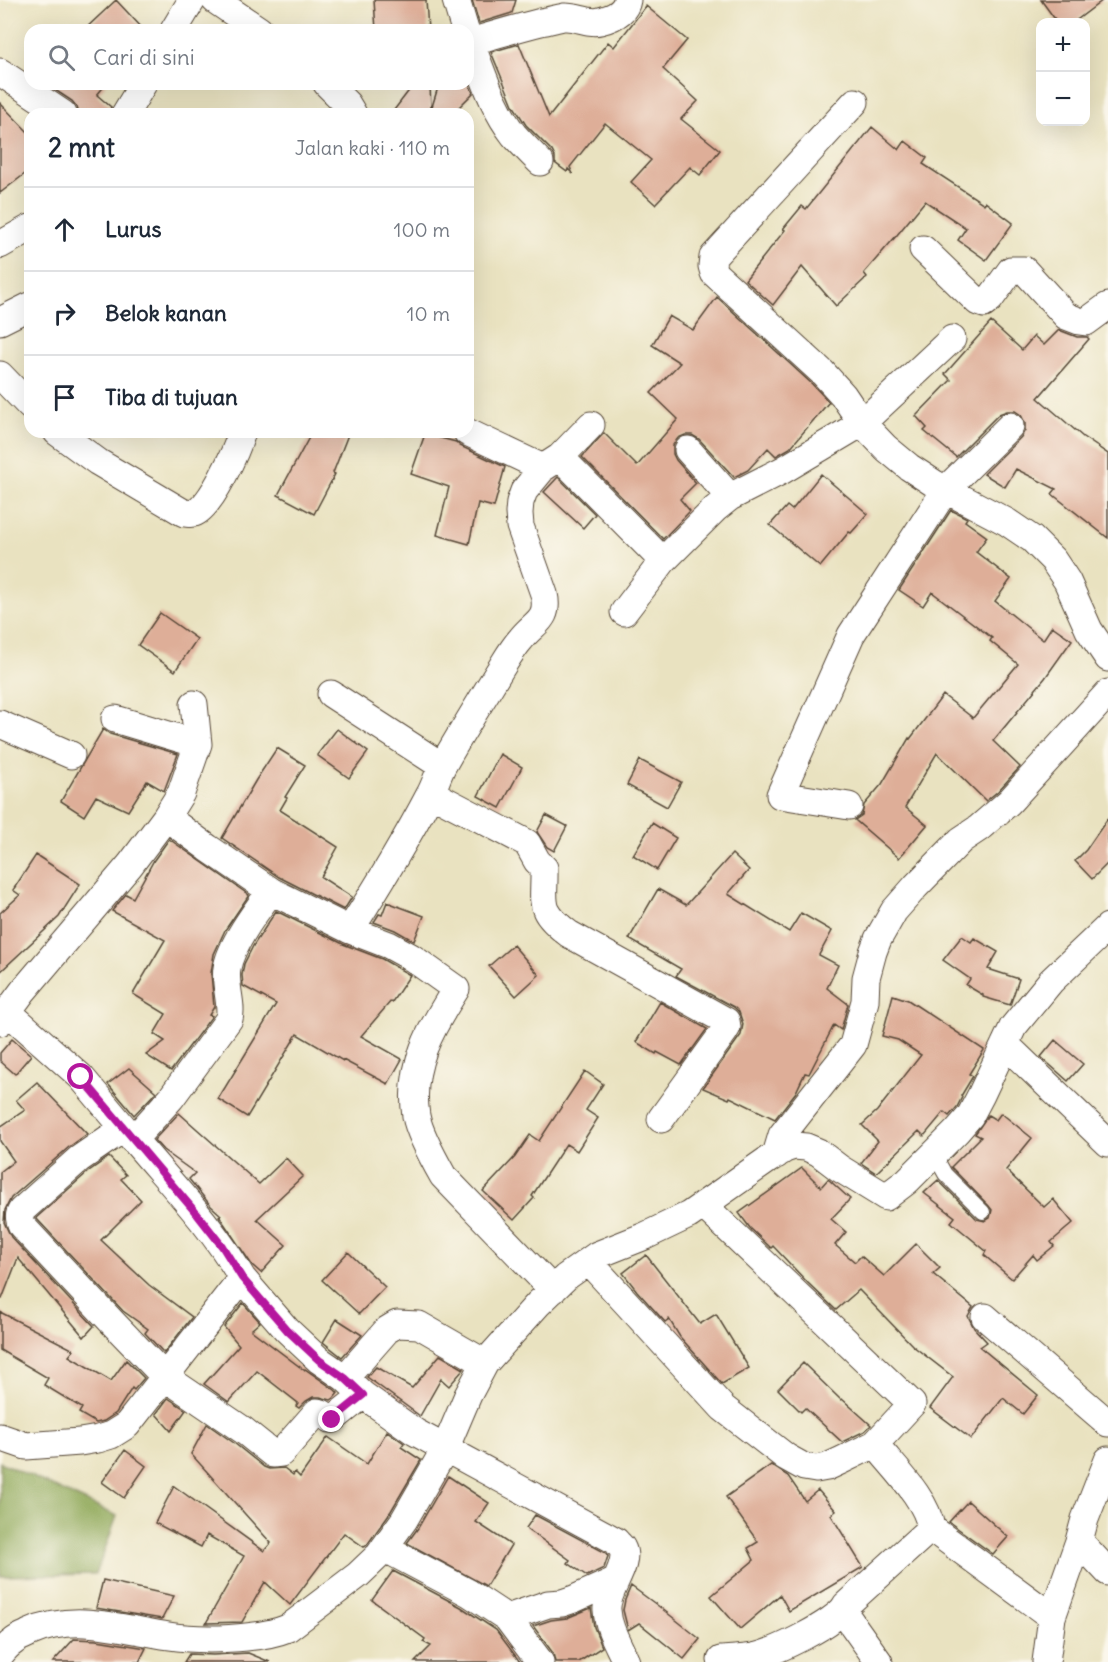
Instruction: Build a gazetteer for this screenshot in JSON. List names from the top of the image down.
{
  "page": {
    "map_buttons": ["+", "−"],
    "search": "Cari di sini",
    "heading": ["2 mnt", "Jalan kaki · 110 m"],
    "list": [
      ["Lurus", "100 m"],
      ["Belok kanan", "10 m"],
      "Tiba di tujuan"
    ]
  }
}
